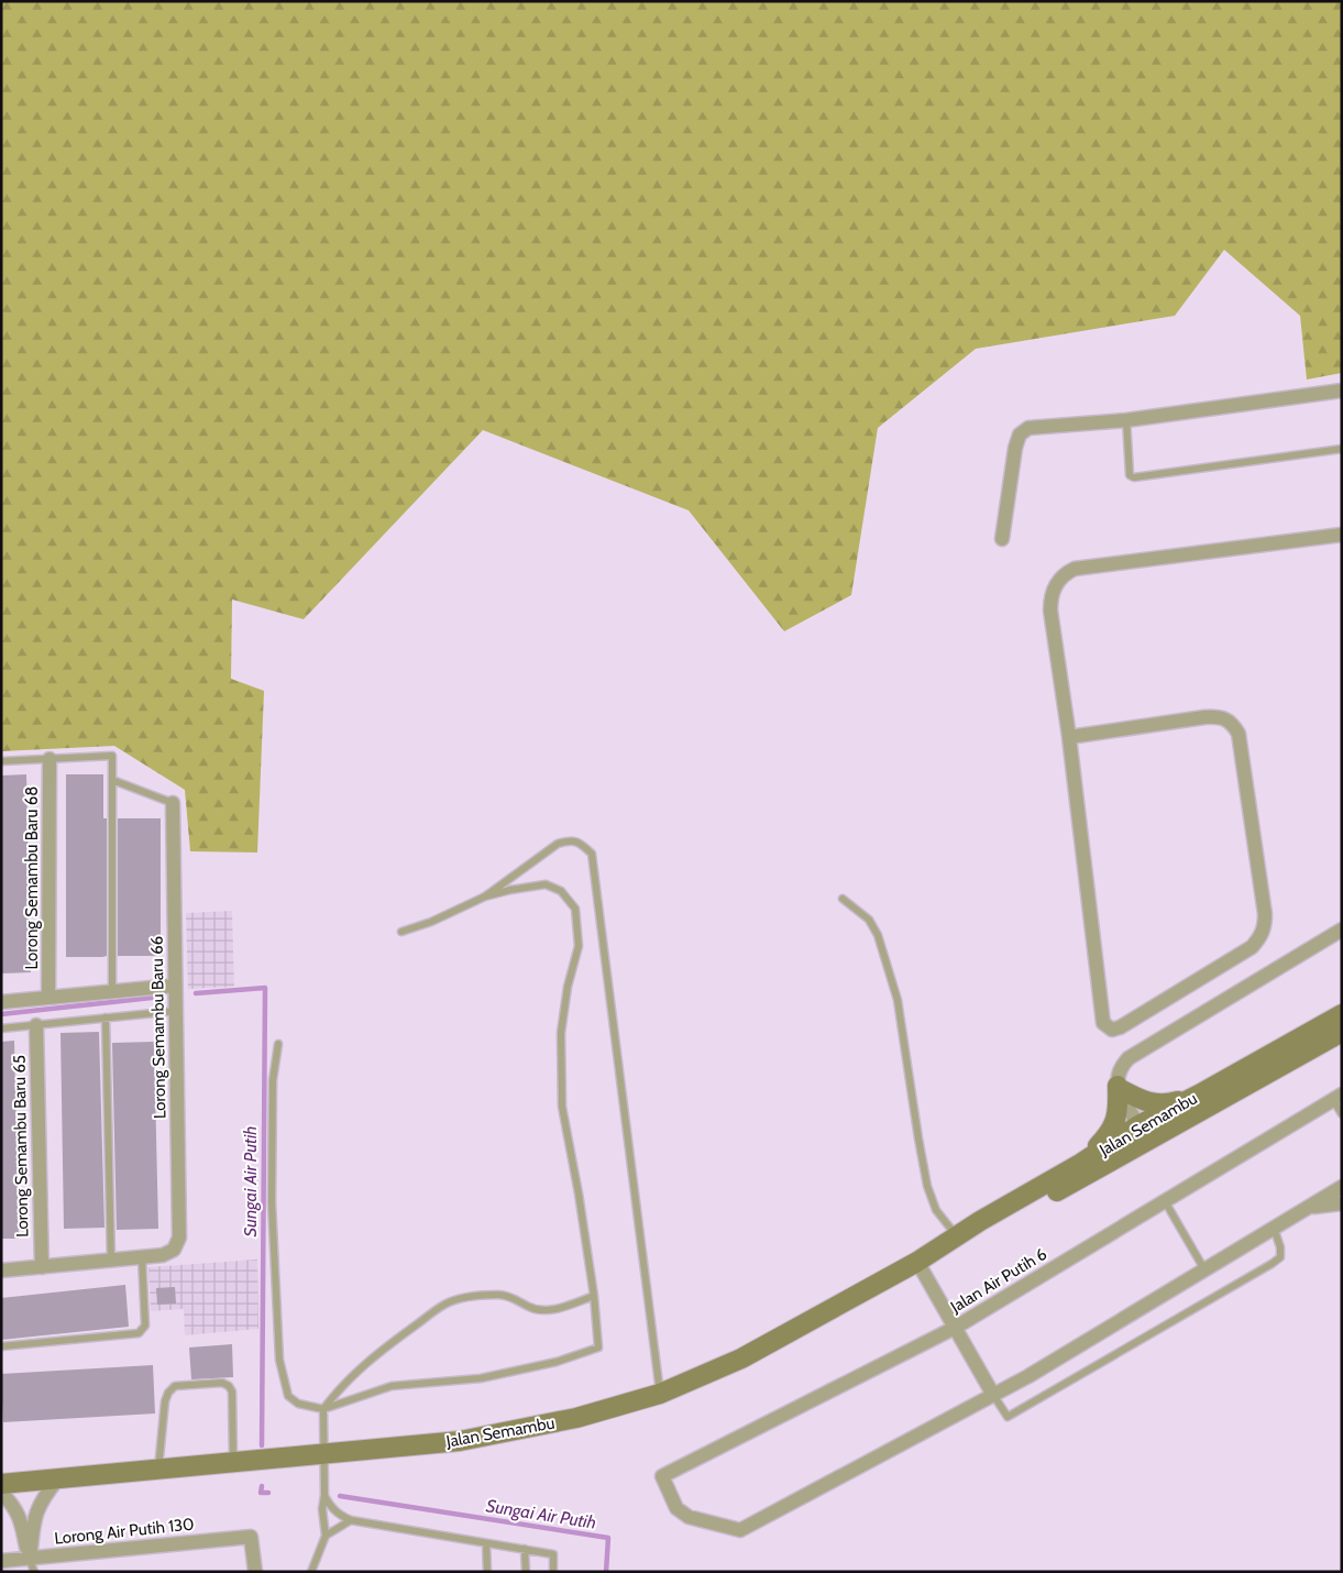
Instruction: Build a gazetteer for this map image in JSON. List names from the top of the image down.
{
  "streets": {
    "main road": ["Jalan Semambu"],
    "street": [
      "Lorong Semambu Baru 68",
      "Lorong Semambu Baru 66",
      "Lorong Semambu Baru 65",
      "Jalan Air Putih 6",
      "Lorong Air Putih 130"
    ]
  },
  "water": ["Sungai Air Putih"]
}
